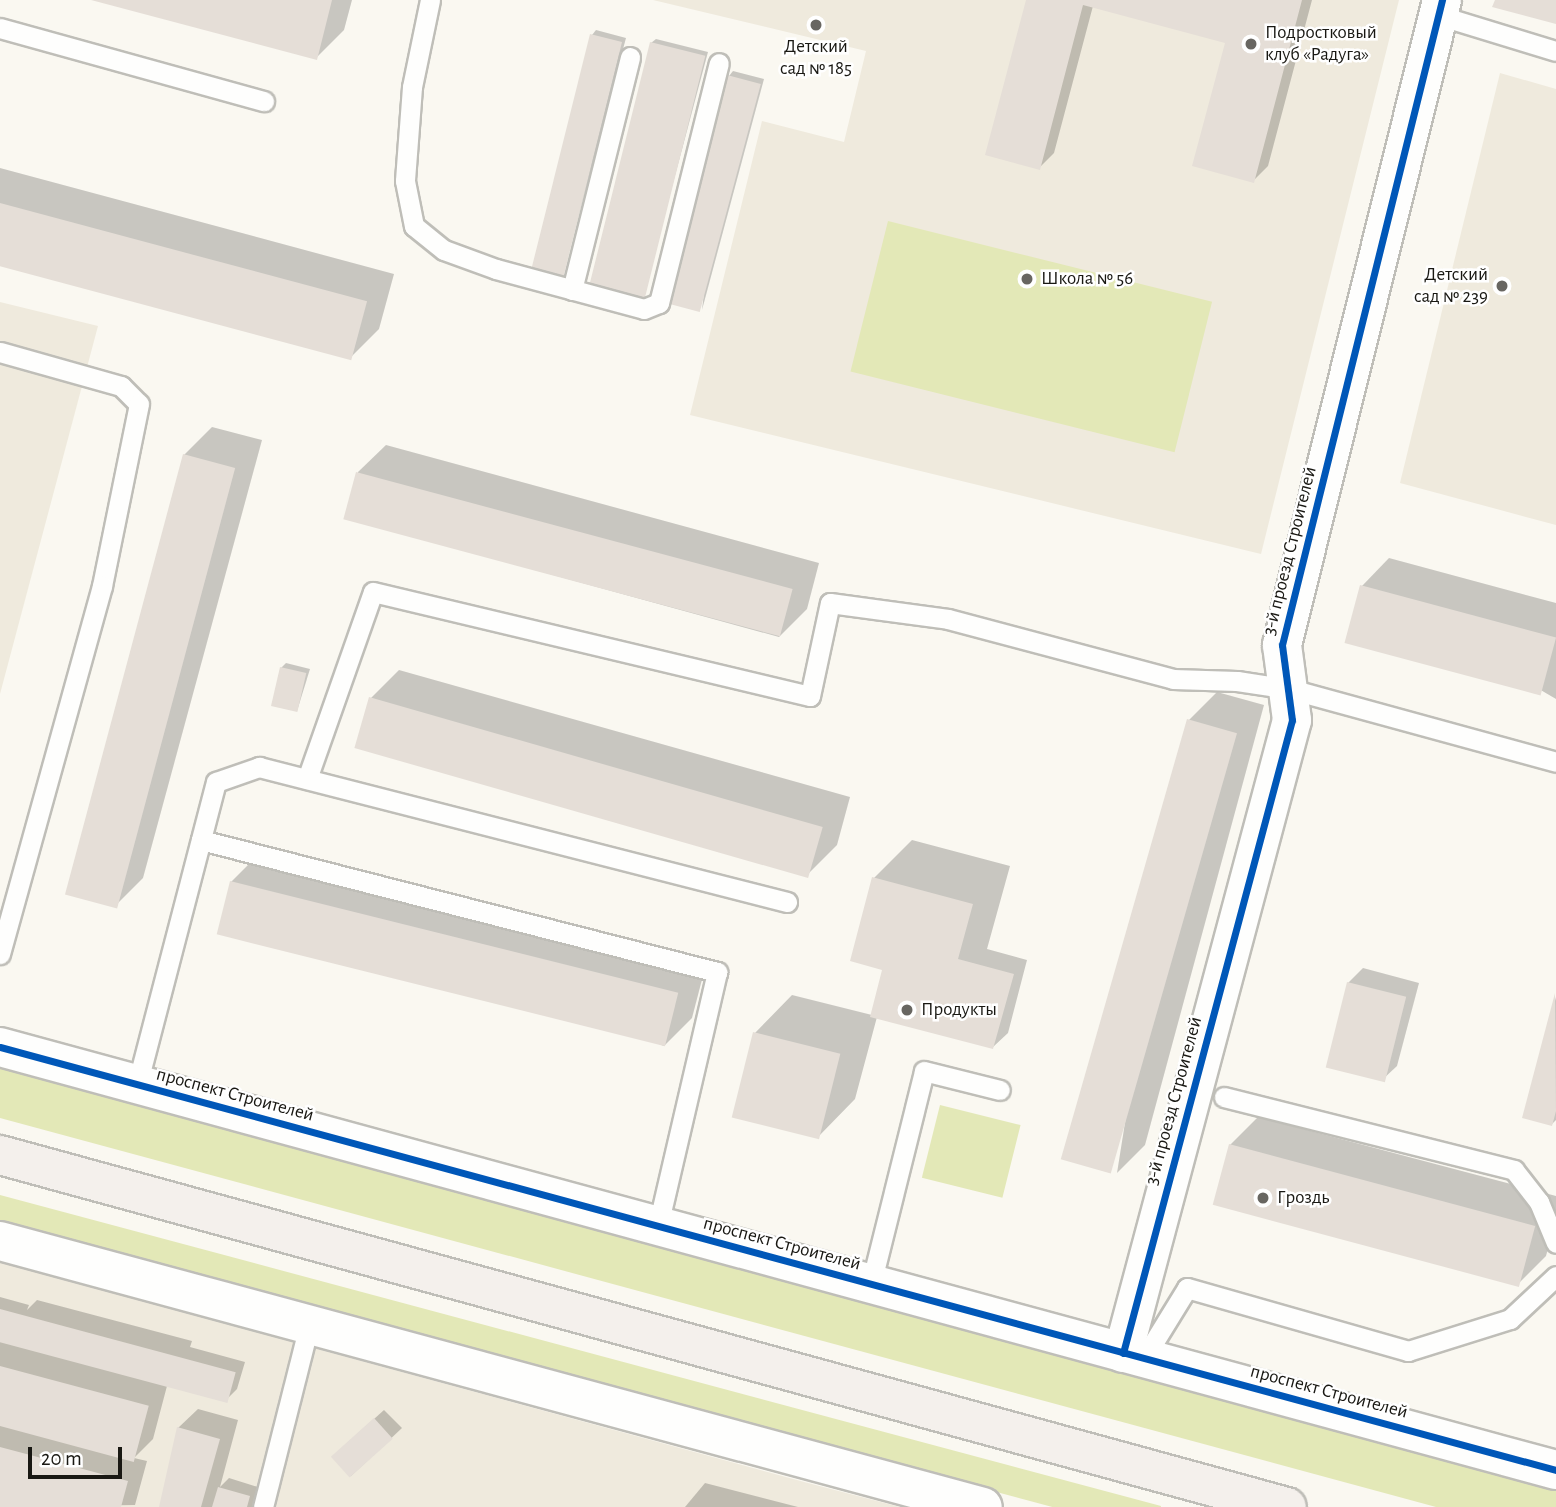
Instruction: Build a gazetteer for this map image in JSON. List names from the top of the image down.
{
  "streets": {
    "street": ["3-й проезд Строителей", "проспект Строителей"]
  },
  "crossings": [
    ["3-й проезд Строителей", "проспект Строителей"]
  ],
  "places": [
    "Детский сад № 185",
    "Подростковый клуб «Радуга»",
    "Школа № 56",
    "Детский сад № 239",
    "Продукты",
    "Гроздь"
  ],
  "scale_bar": "20 m"
}
